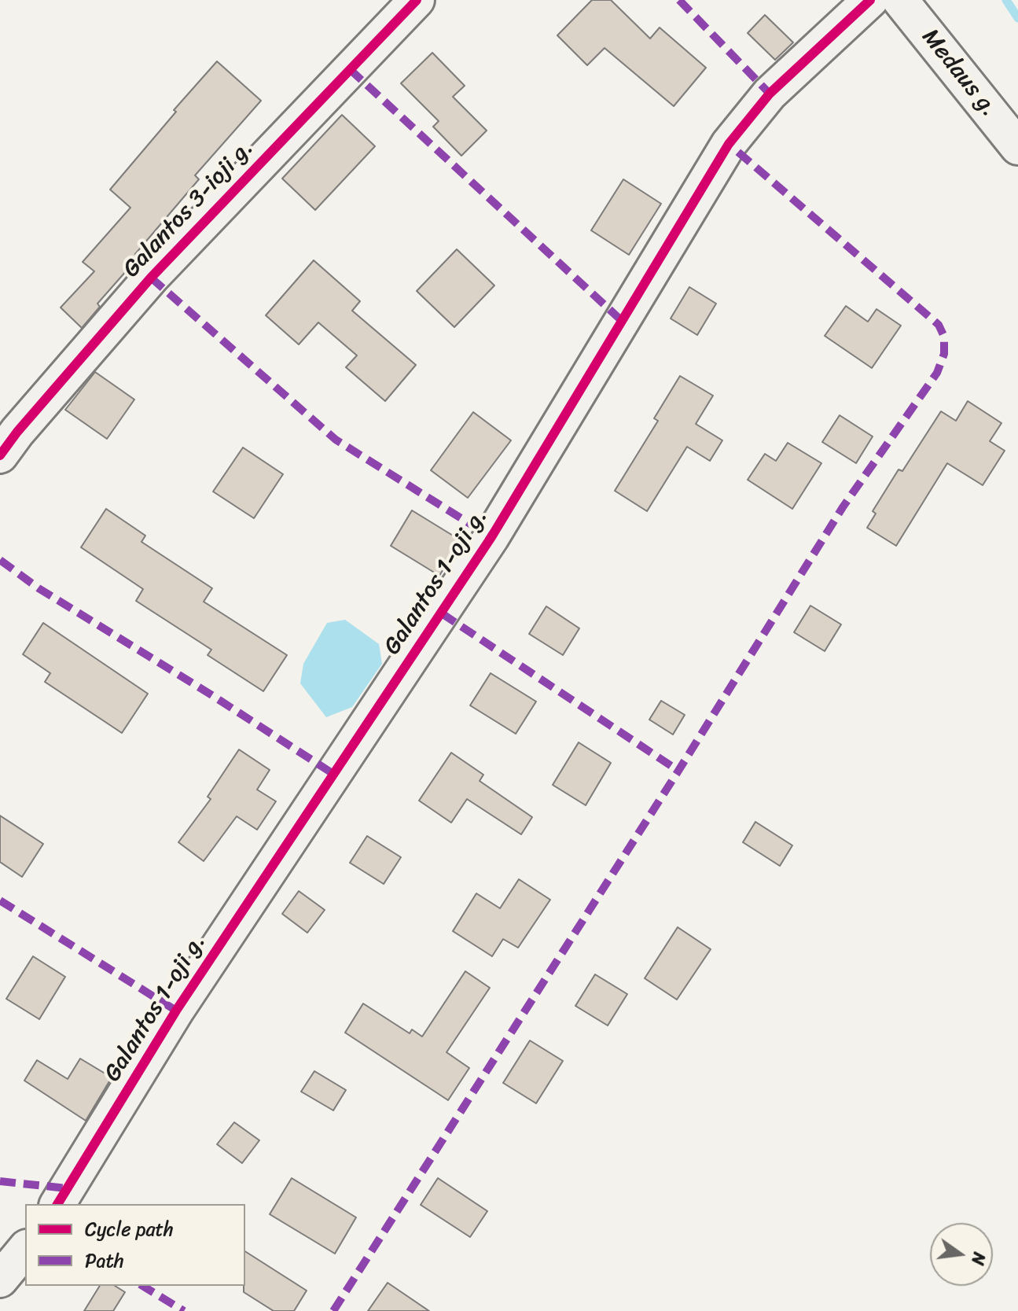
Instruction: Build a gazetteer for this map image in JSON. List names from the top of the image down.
{
  "streets": {
    "street": ["Medaus g.", "Galantos 3-ioji g.", "Galantos 1-oji g."]
  },
  "legend": ["Cycle path", "Path"],
  "north": "right"
}
